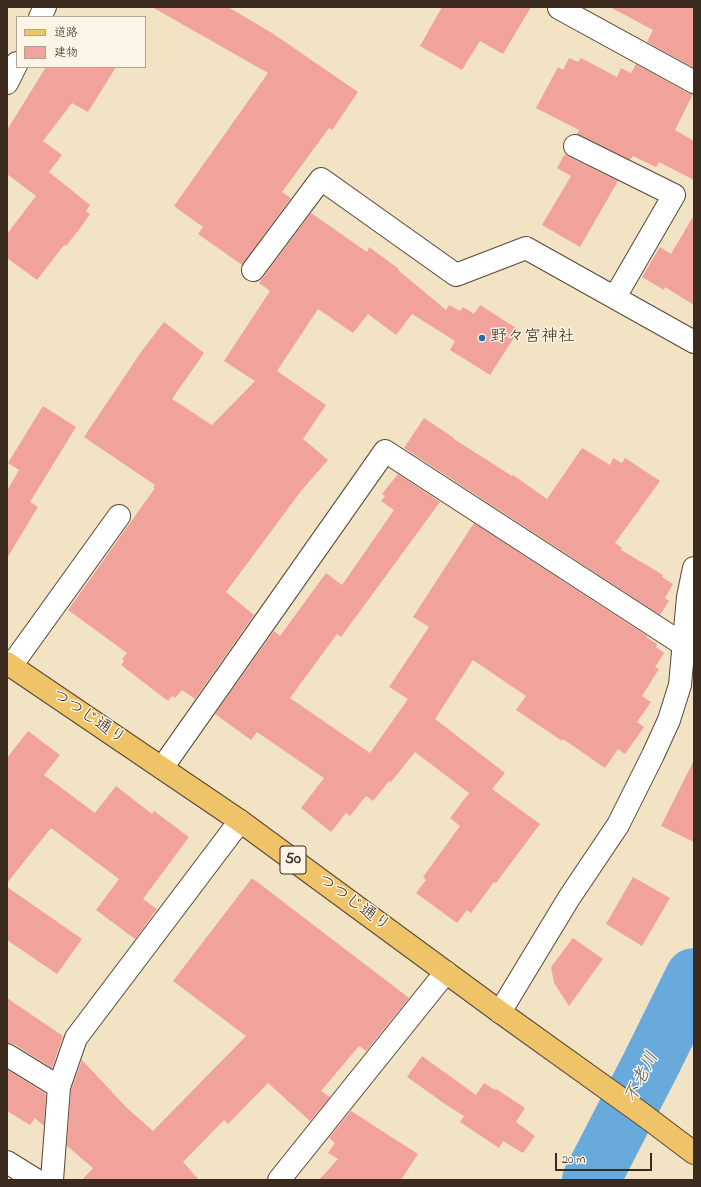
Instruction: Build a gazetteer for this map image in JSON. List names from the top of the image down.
{
  "streets": {
    "main road": ["つつじ通り", "50"]
  },
  "water": ["不老川"],
  "places": ["野々宮神社"],
  "legend": ["道路", "建物"],
  "scale_bar": "20 m"
}
